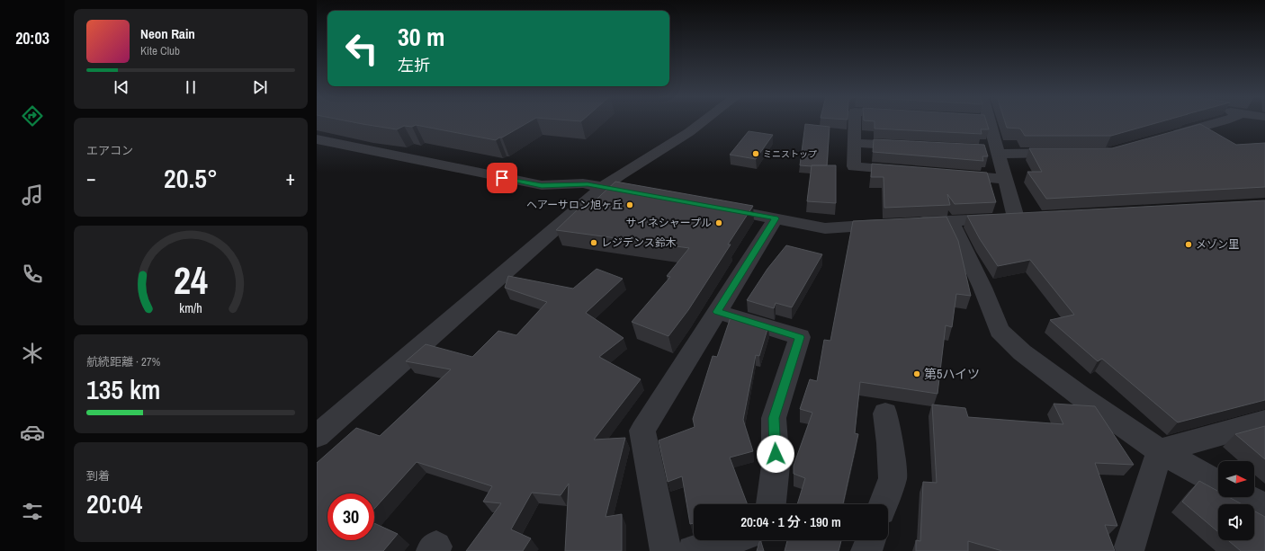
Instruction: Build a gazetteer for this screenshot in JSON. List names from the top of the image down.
{
  "places": [
    "ミニストップ",
    "ヘアーサロン旭ヶ丘",
    "サイネシャープル",
    "レジデンス鈴木",
    "メゾン里",
    "第5ハイツ"
  ],
  "north": "right",
  "page": {
    "tabs": "20:03",
    "turn": ["30 m", "左折"],
    "song": ["Neon Rain", "Kite Club"],
    "tile": [
      "エアコン",
      ["航続距離 · 27%", "135 km"],
      ["到着", "20:04"]
    ],
    "heat": ["−", "20.5°", "+"],
    "limit": "30",
    "trip": "20:04 · 1 分 · 190 m",
    "gauge": ["24", "km/h"]
  }
}
